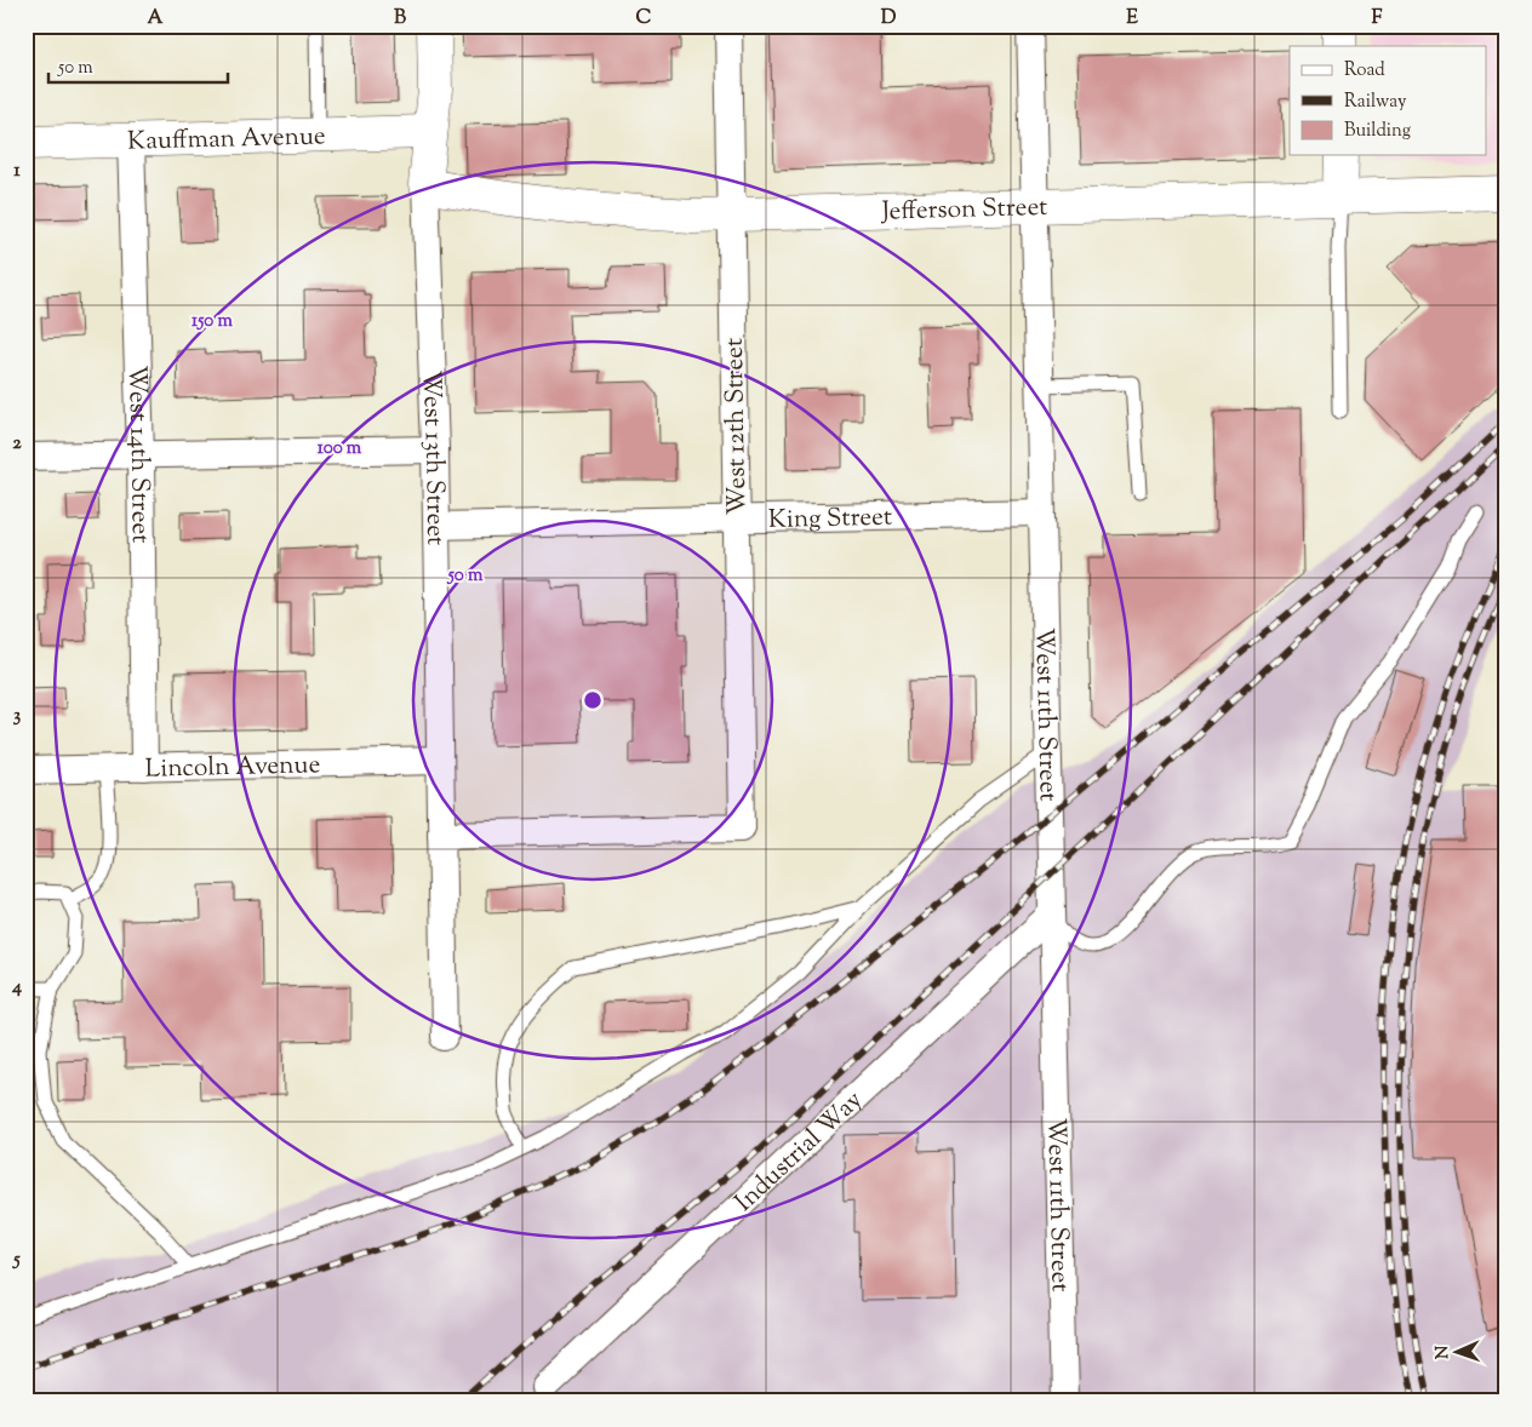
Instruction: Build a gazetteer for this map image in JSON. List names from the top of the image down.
{
  "streets": {
    "street": [
      "Kauffman Avenue",
      "Jefferson Street",
      "West 12th Street",
      "West 14th Street",
      "West 13th Street",
      "King Street",
      "West 11th Street",
      "Lincoln Avenue",
      "Industrial Way"
    ]
  },
  "crossings": [
    ["Kauffman Avenue", "West 14th Street"],
    ["Kauffman Avenue", "West 13th Street"],
    ["Jefferson Street", "West 12th Street"],
    ["Jefferson Street", "West 13th Street"],
    ["Jefferson Street", "West 11th Street"],
    ["West 12th Street", "West 13th Street"],
    ["West 12th Street", "King Street"],
    ["West 14th Street", "Lincoln Avenue"],
    ["West 13th Street", "King Street"],
    ["West 13th Street", "Lincoln Avenue"],
    ["King Street", "West 11th Street"],
    ["West 11th Street", "Industrial Way"]
  ],
  "legend": ["Road", "Railway", "Building"],
  "scale_bar": "50 m",
  "north": "left",
  "grid": {
    "columns": [
      "A",
      "B",
      "C",
      "D",
      "E",
      "F"
    ],
    "rows": [
      "1",
      "2",
      "3",
      "4",
      "5"
    ]
  },
  "rings": ["150 m", "100 m", "50 m"]
}
